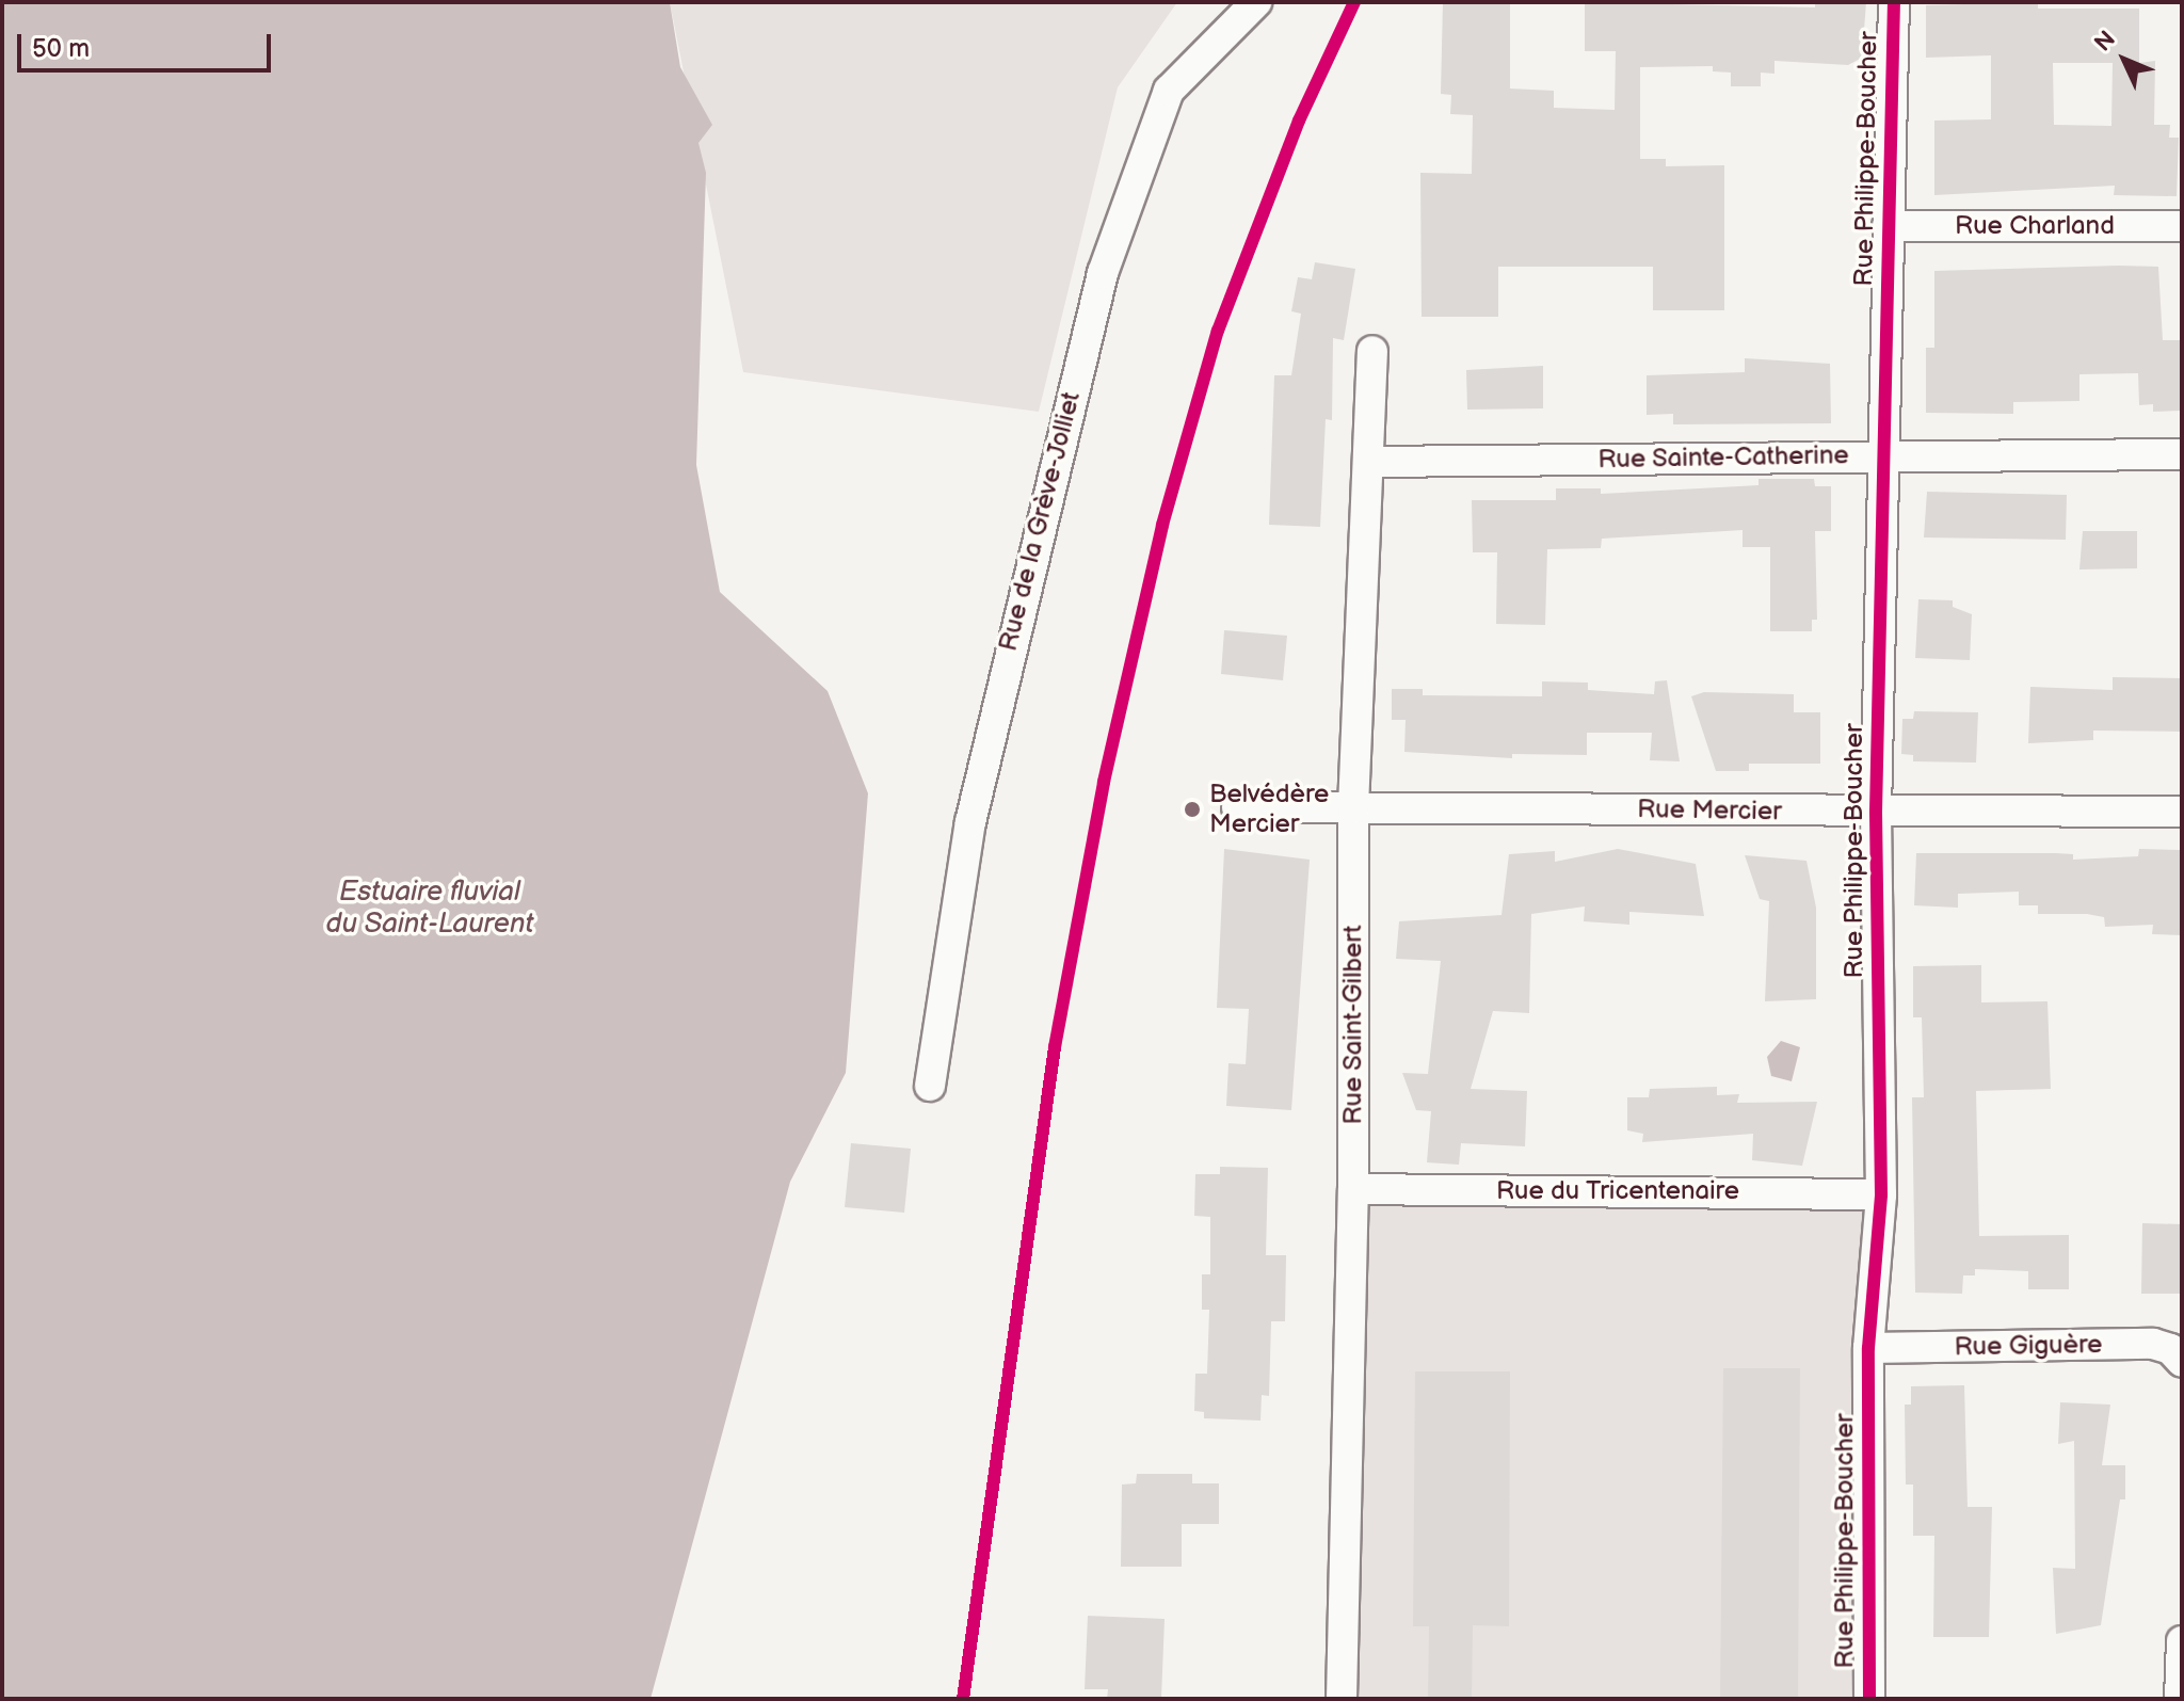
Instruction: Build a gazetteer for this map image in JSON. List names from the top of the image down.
{
  "streets": {
    "street": [
      "Rue Philippe-Boucher",
      "Rue Charland",
      "Rue Sainte-Catherine",
      "Rue de la Grève-Jolliet",
      "Rue Mercier",
      "Rue Saint-Gilbert",
      "Rue du Tricentenaire",
      "Rue Giguère"
    ]
  },
  "crossings": [
    ["Rue Philippe-Boucher", "Rue Charland"],
    ["Rue Philippe-Boucher", "Rue Sainte-Catherine"],
    ["Rue Philippe-Boucher", "Rue Mercier"],
    ["Rue Philippe-Boucher", "Rue du Tricentenaire"],
    ["Rue Philippe-Boucher", "Rue Giguère"],
    ["Rue Sainte-Catherine", "Rue Saint-Gilbert"],
    ["Rue Mercier", "Rue Saint-Gilbert"],
    ["Rue Saint-Gilbert", "Rue du Tricentenaire"]
  ],
  "water": ["Estuaire fluvial du Saint-Laurent"],
  "places": ["Belvédère Mercier"],
  "scale_bar": "50 m",
  "north": "top left"
}
